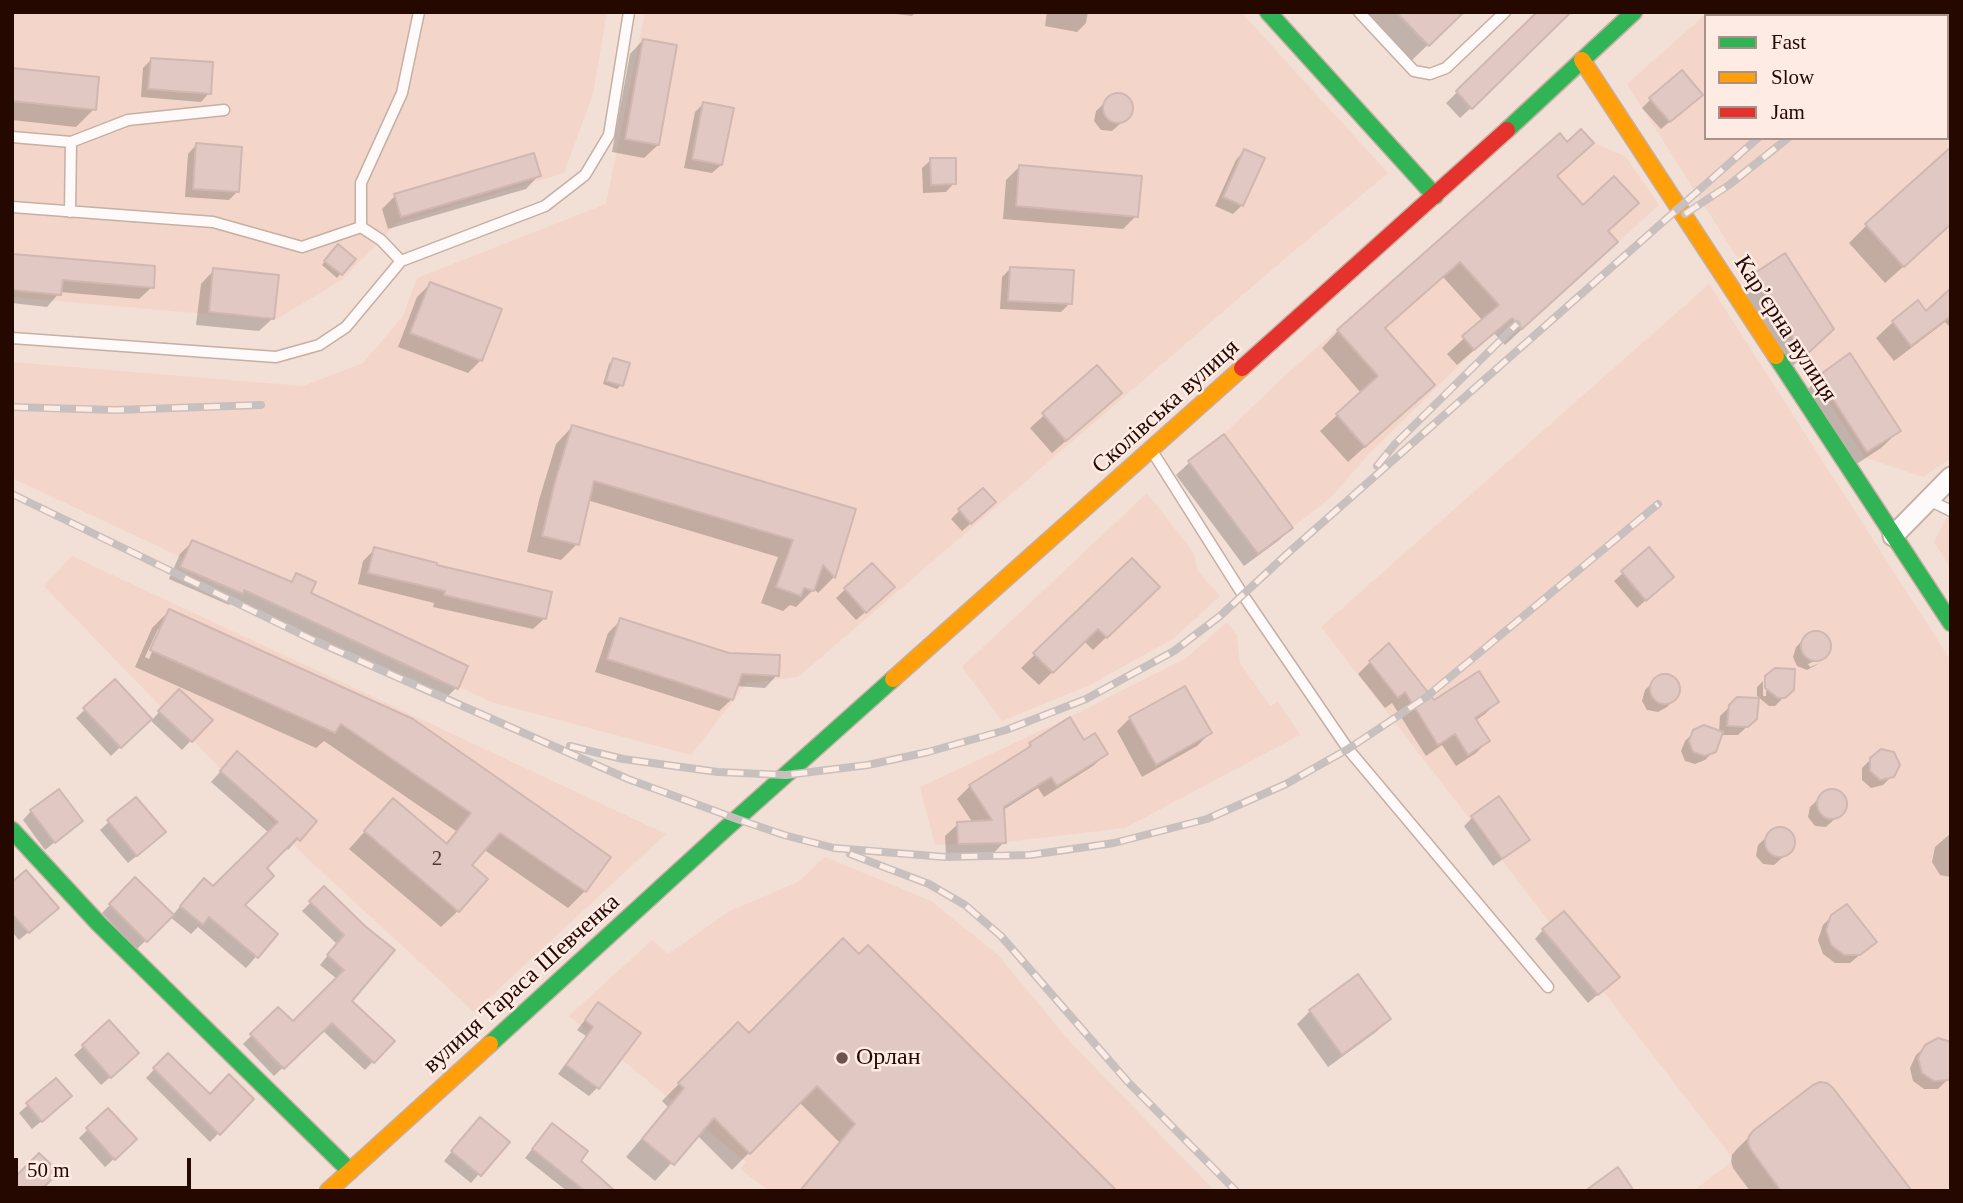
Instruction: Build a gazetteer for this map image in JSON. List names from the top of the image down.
{
  "streets": {
    "street": ["Карʼєрна вулиця", "Сколівська вулиця", "вулиця Тараса Шевченка"]
  },
  "crossings": [
    ["Карʼєрна вулиця", "Сколівська вулиця"],
    ["Сколівська вулиця", "вулиця Тараса Шевченка"]
  ],
  "places": ["Орлан"],
  "house_numbers": ["2"],
  "legend": ["Fast", "Slow", "Jam"],
  "scale_bar": "50 m"
}
